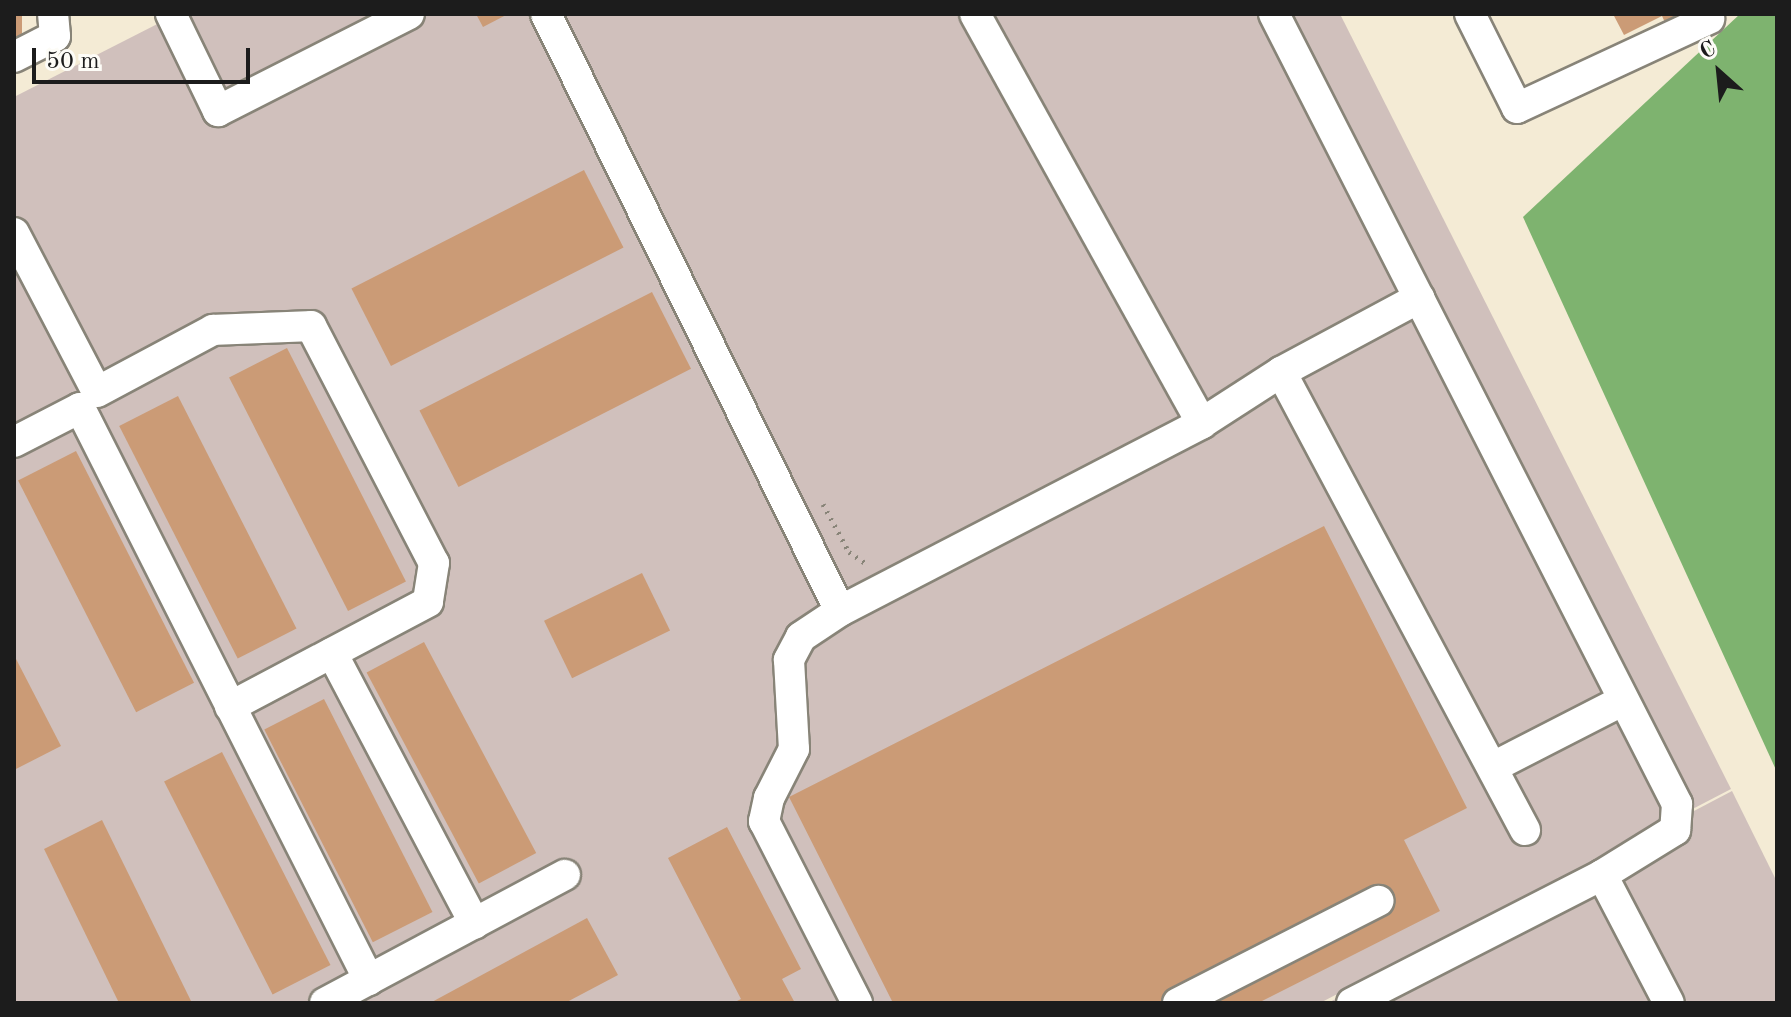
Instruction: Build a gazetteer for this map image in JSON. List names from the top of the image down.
{
  "scale_bar": "50 m",
  "north": "top left"
}
